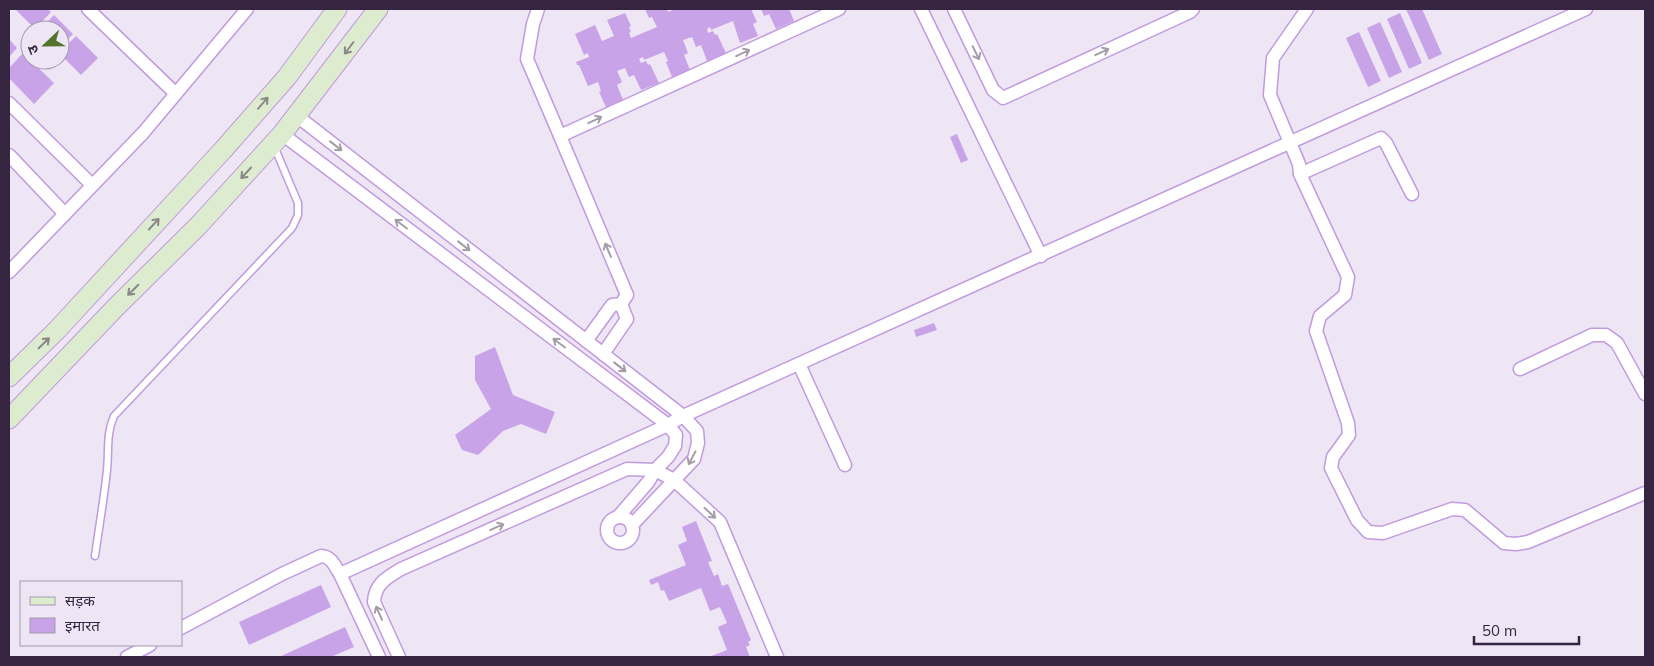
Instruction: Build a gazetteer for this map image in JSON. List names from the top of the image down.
{
  "legend": ["सड़क", "इमारत"],
  "scale_bar": "50 m",
  "north": "left"
}
